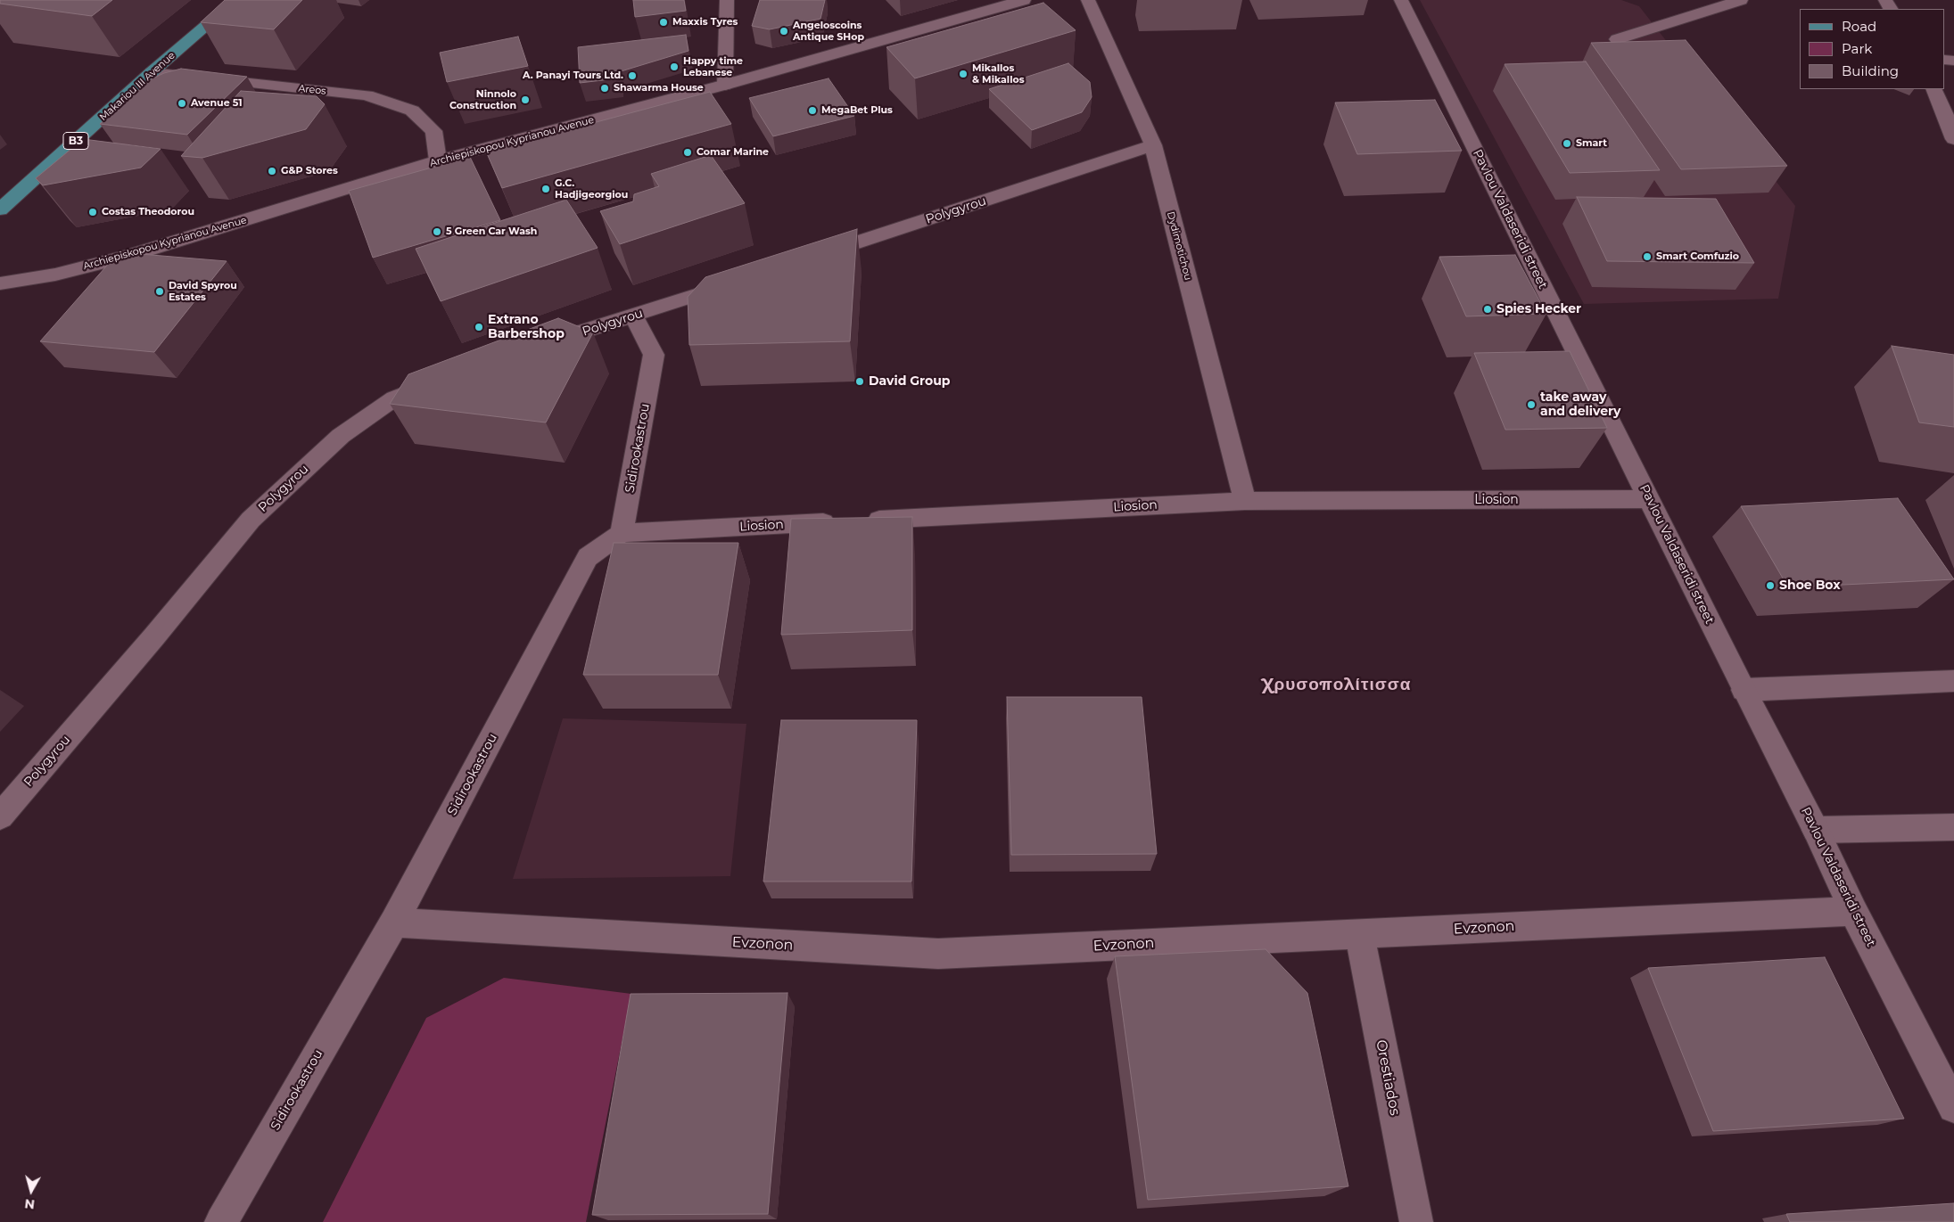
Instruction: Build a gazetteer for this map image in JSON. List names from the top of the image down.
{
  "streets": {
    "main road": ["Makariou III Avenue", "B3"],
    "street": [
      "Areos",
      "Archiepiskopou Kyprianou Avenue",
      "Polygyrou",
      "Pavlou Valdaseridi street",
      "Dydimotichou",
      "Sidirookastrou",
      "Liosion",
      "Evzonon",
      "Orestiados"
    ]
  },
  "crossings": [
    ["Makariou III Avenue", "Areos"],
    ["Areos", "Archiepiskopou Kyprianou Avenue"],
    ["Polygyrou", "Dydimotichou"],
    ["Polygyrou", "Sidirookastrou"],
    ["Pavlou Valdaseridi street", "Liosion"],
    ["Pavlou Valdaseridi street", "Evzonon"],
    ["Dydimotichou", "Liosion"],
    ["Sidirookastrou", "Liosion"],
    ["Sidirookastrou", "Evzonon"],
    ["Evzonon", "Orestiados"]
  ],
  "districts": ["Χρυσοπολίτισσα"],
  "places": [
    "Maxxis Tyres",
    "Angeloscoins Antique SHop",
    "Happy time Lebanese",
    "Mikallos & Mikallos",
    "A. Panayi Tours Ltd.",
    "Shawarma House",
    "Ninnolo Construction",
    "Avenue 51",
    "MegaBet Plus",
    "Smart",
    "Comar Marine",
    "G&P Stores",
    "G.C. Hadjigeorgiou",
    "Costas Theodorou",
    "5 Green Car Wash",
    "Smart Comfuzio",
    "David Spyrou Estates",
    "Spies Hecker",
    "Extrano Barbershop",
    "David Group",
    "take away and delivery",
    "Shoe Box"
  ],
  "legend": ["Road", "Park", "Building"],
  "north": "bottom"
}
